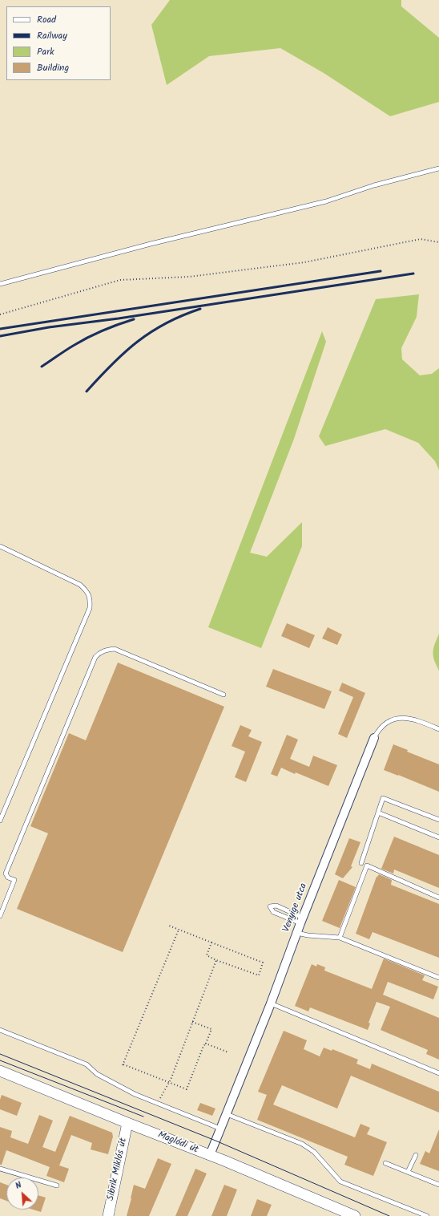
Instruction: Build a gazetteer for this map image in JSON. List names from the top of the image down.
{
  "streets": {
    "street": ["Venyige utca", "Maglódi út", "Sibrik Miklós út"]
  },
  "crossings": [
    ["Venyige utca", "Maglódi út"],
    ["Maglódi út", "Sibrik Miklós út"]
  ],
  "legend": [
    "Road",
    "Railway",
    "Park",
    "Building"
  ],
  "north": "top left"
}
